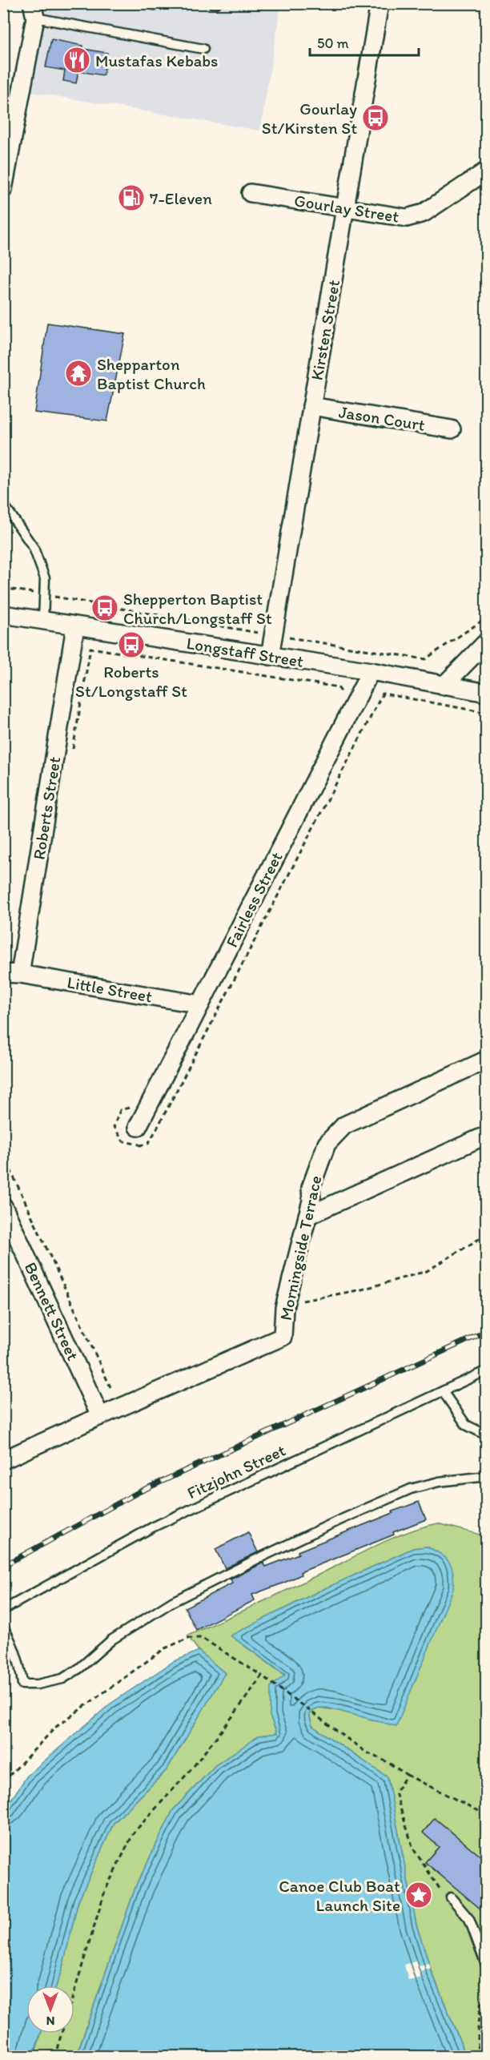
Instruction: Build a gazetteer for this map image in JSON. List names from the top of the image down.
{
  "streets": {
    "street": [
      "Gourlay Street",
      "Kirsten Street",
      "Jason Court",
      "Longstaff Street",
      "Roberts Street",
      "Fairless Street",
      "Little Street",
      "Morningside Terrace",
      "Bennett Street"
    ],
    "lane": ["Fitzjohn Street"]
  },
  "crossings": [
    ["Gourlay Street", "Kirsten Street"],
    ["Kirsten Street", "Jason Court"],
    ["Kirsten Street", "Longstaff Street"],
    ["Longstaff Street", "Roberts Street"],
    ["Longstaff Street", "Fairless Street"],
    ["Roberts Street", "Little Street"],
    ["Fairless Street", "Little Street"],
    ["Morningside Terrace", "Bennett Street"]
  ],
  "places": {
    "restaurant": ["Mustafas Kebabs"],
    "bus stop": ["Gourlay St/Kirsten St", "Shepperton Baptist Church/Longstaff St", "Roberts St/Longstaff St"],
    "fuel station": ["7-Eleven"],
    "temple": ["Shepparton Baptist Church"],
    "place": ["Canoe Club Boat Launch Site"]
  },
  "scale_bar": "50 m",
  "north": "bottom"
}
